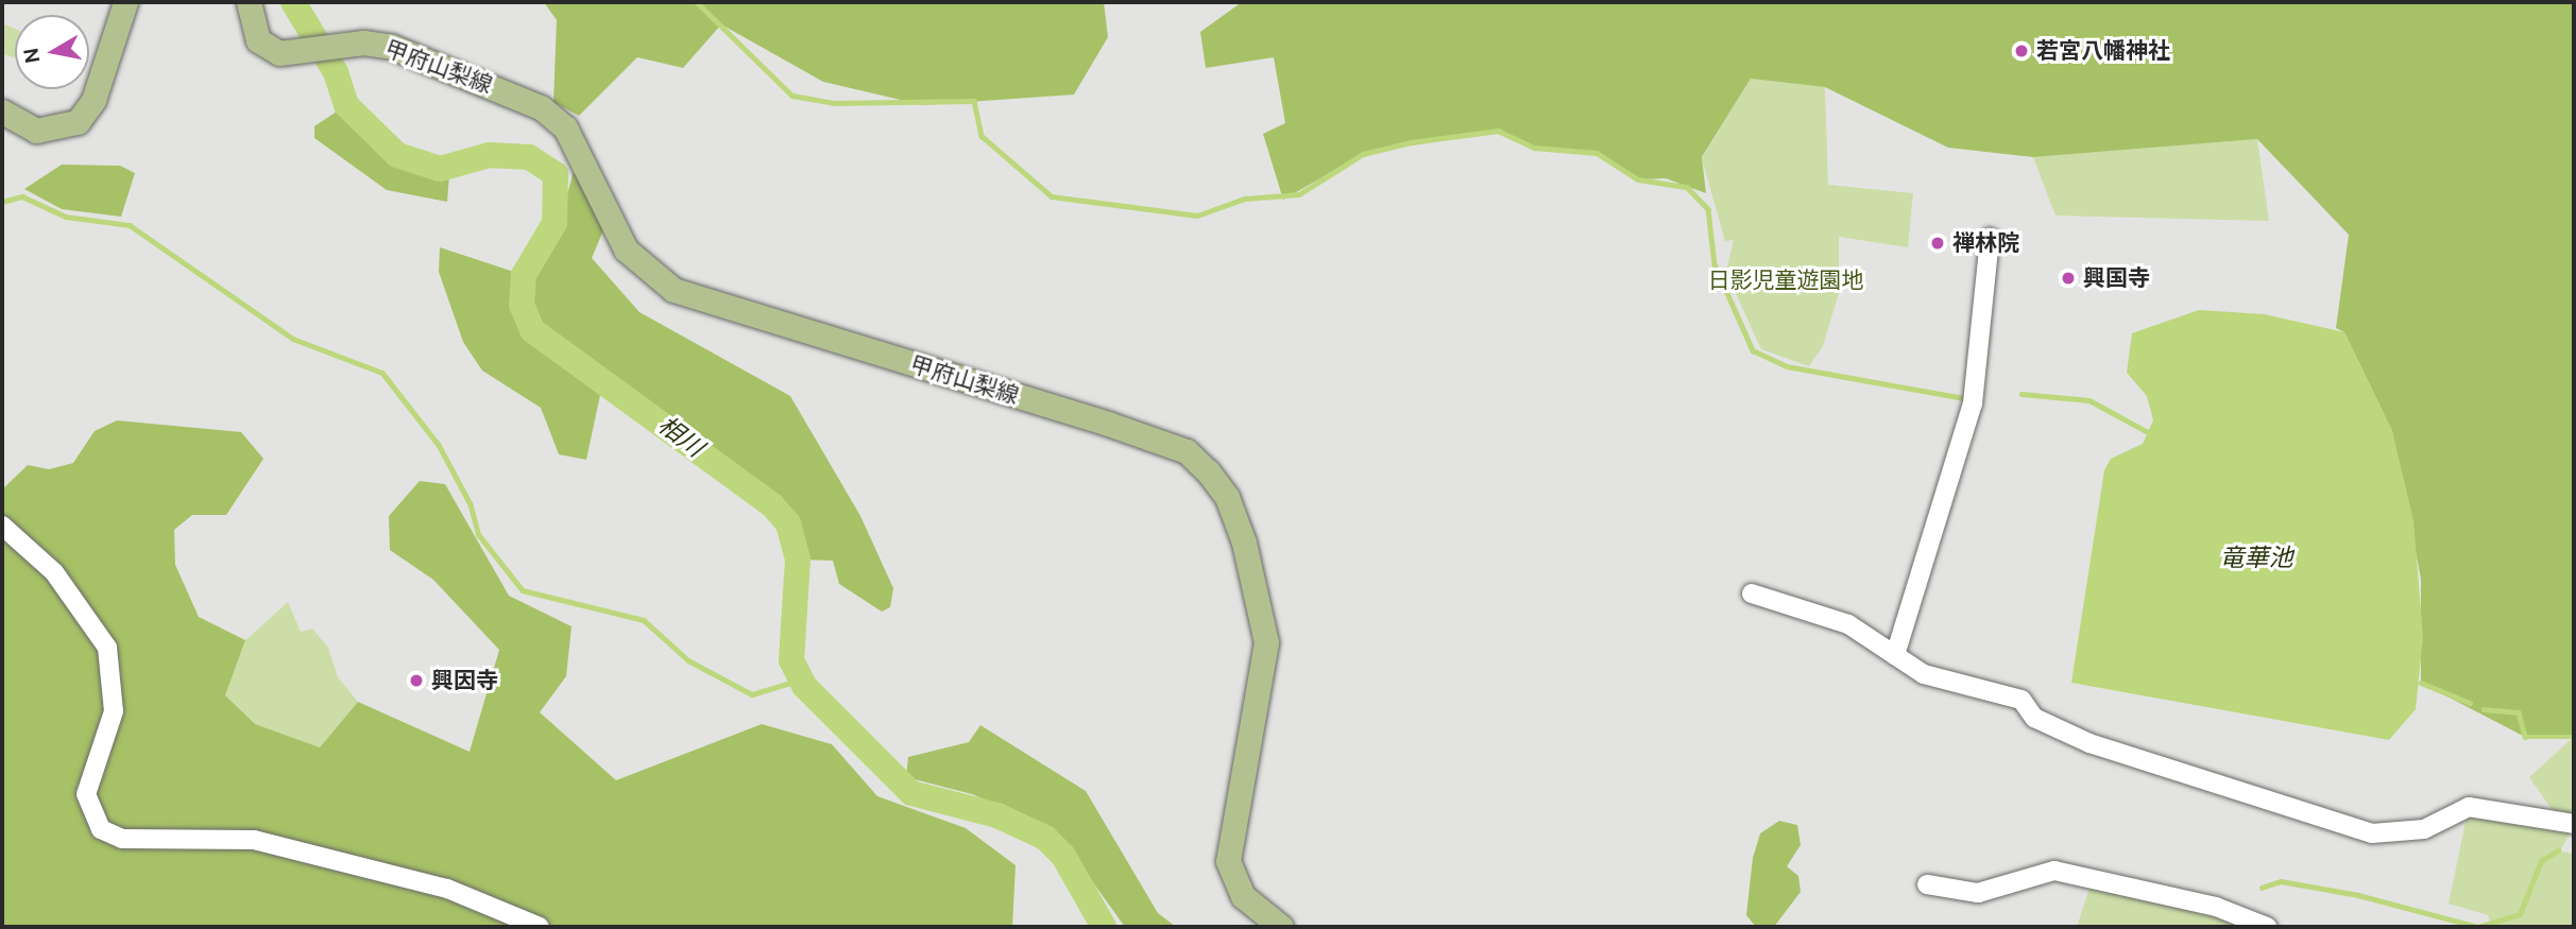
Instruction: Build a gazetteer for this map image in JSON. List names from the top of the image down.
{
  "streets": {
    "main road": ["甲府山梨線"]
  },
  "water": ["相川", "竜華池"],
  "parks": ["日影児童遊園地"],
  "places": [
    "若宮八幡神社",
    "禅林院",
    "興国寺",
    "興因寺"
  ],
  "north": "left"
}
